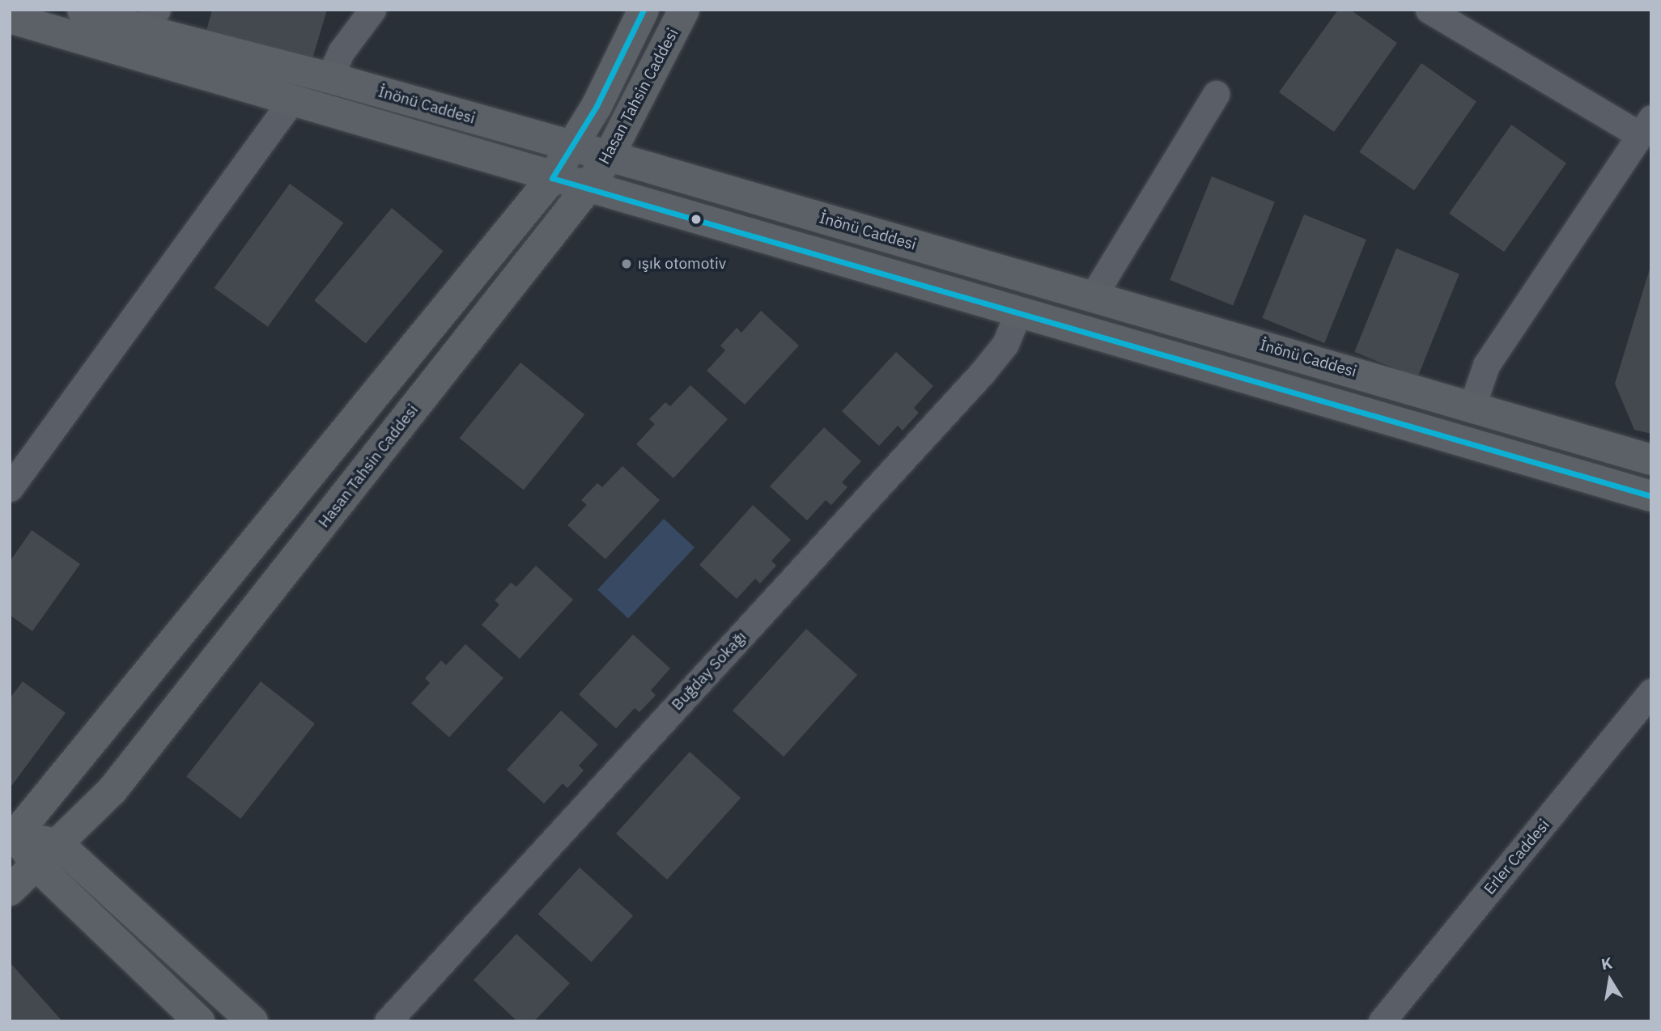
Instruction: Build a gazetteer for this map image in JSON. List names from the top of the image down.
{
  "streets": {
    "main road": ["Hasan Tahsin Caddesi", "İnönü Caddesi"],
    "street": ["Buğday Sokağı", "Erler Caddesi"]
  },
  "crossings": [
    ["Hasan Tahsin Caddesi", "İnönü Caddesi"]
  ],
  "places": ["ışık otomotiv"],
  "north": "top"
}
